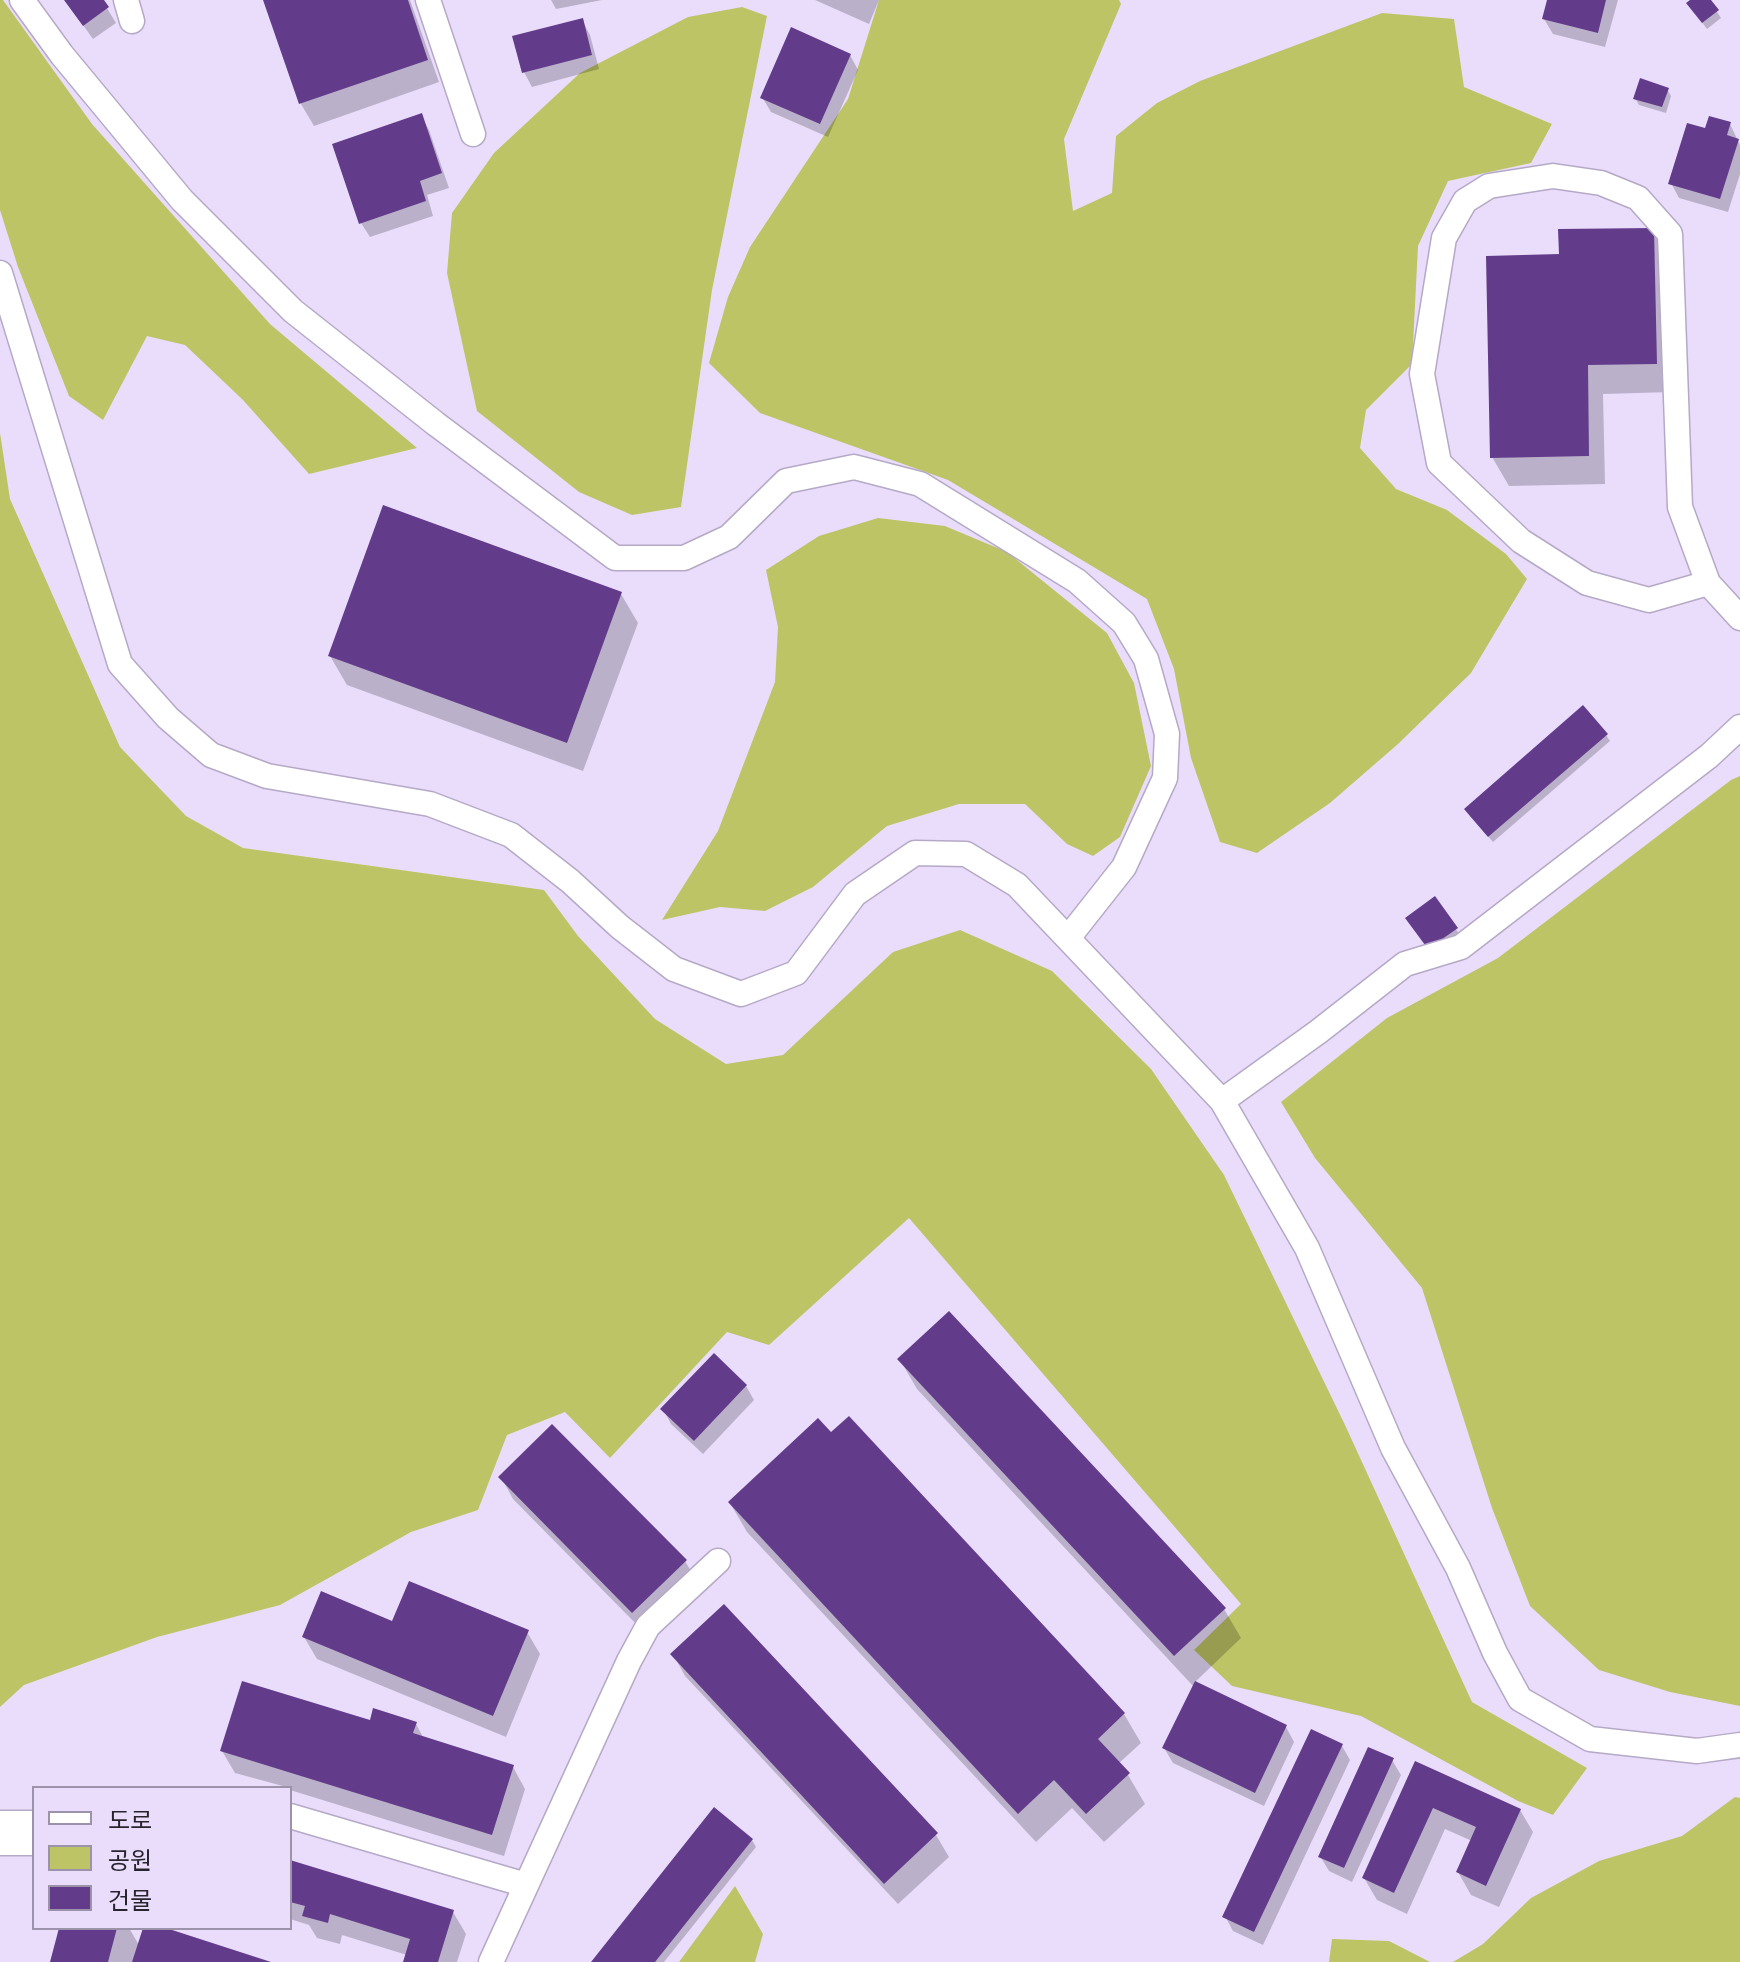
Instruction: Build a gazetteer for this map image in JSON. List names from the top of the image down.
{
  "legend": ["도로", "공원", "건물"]
}
